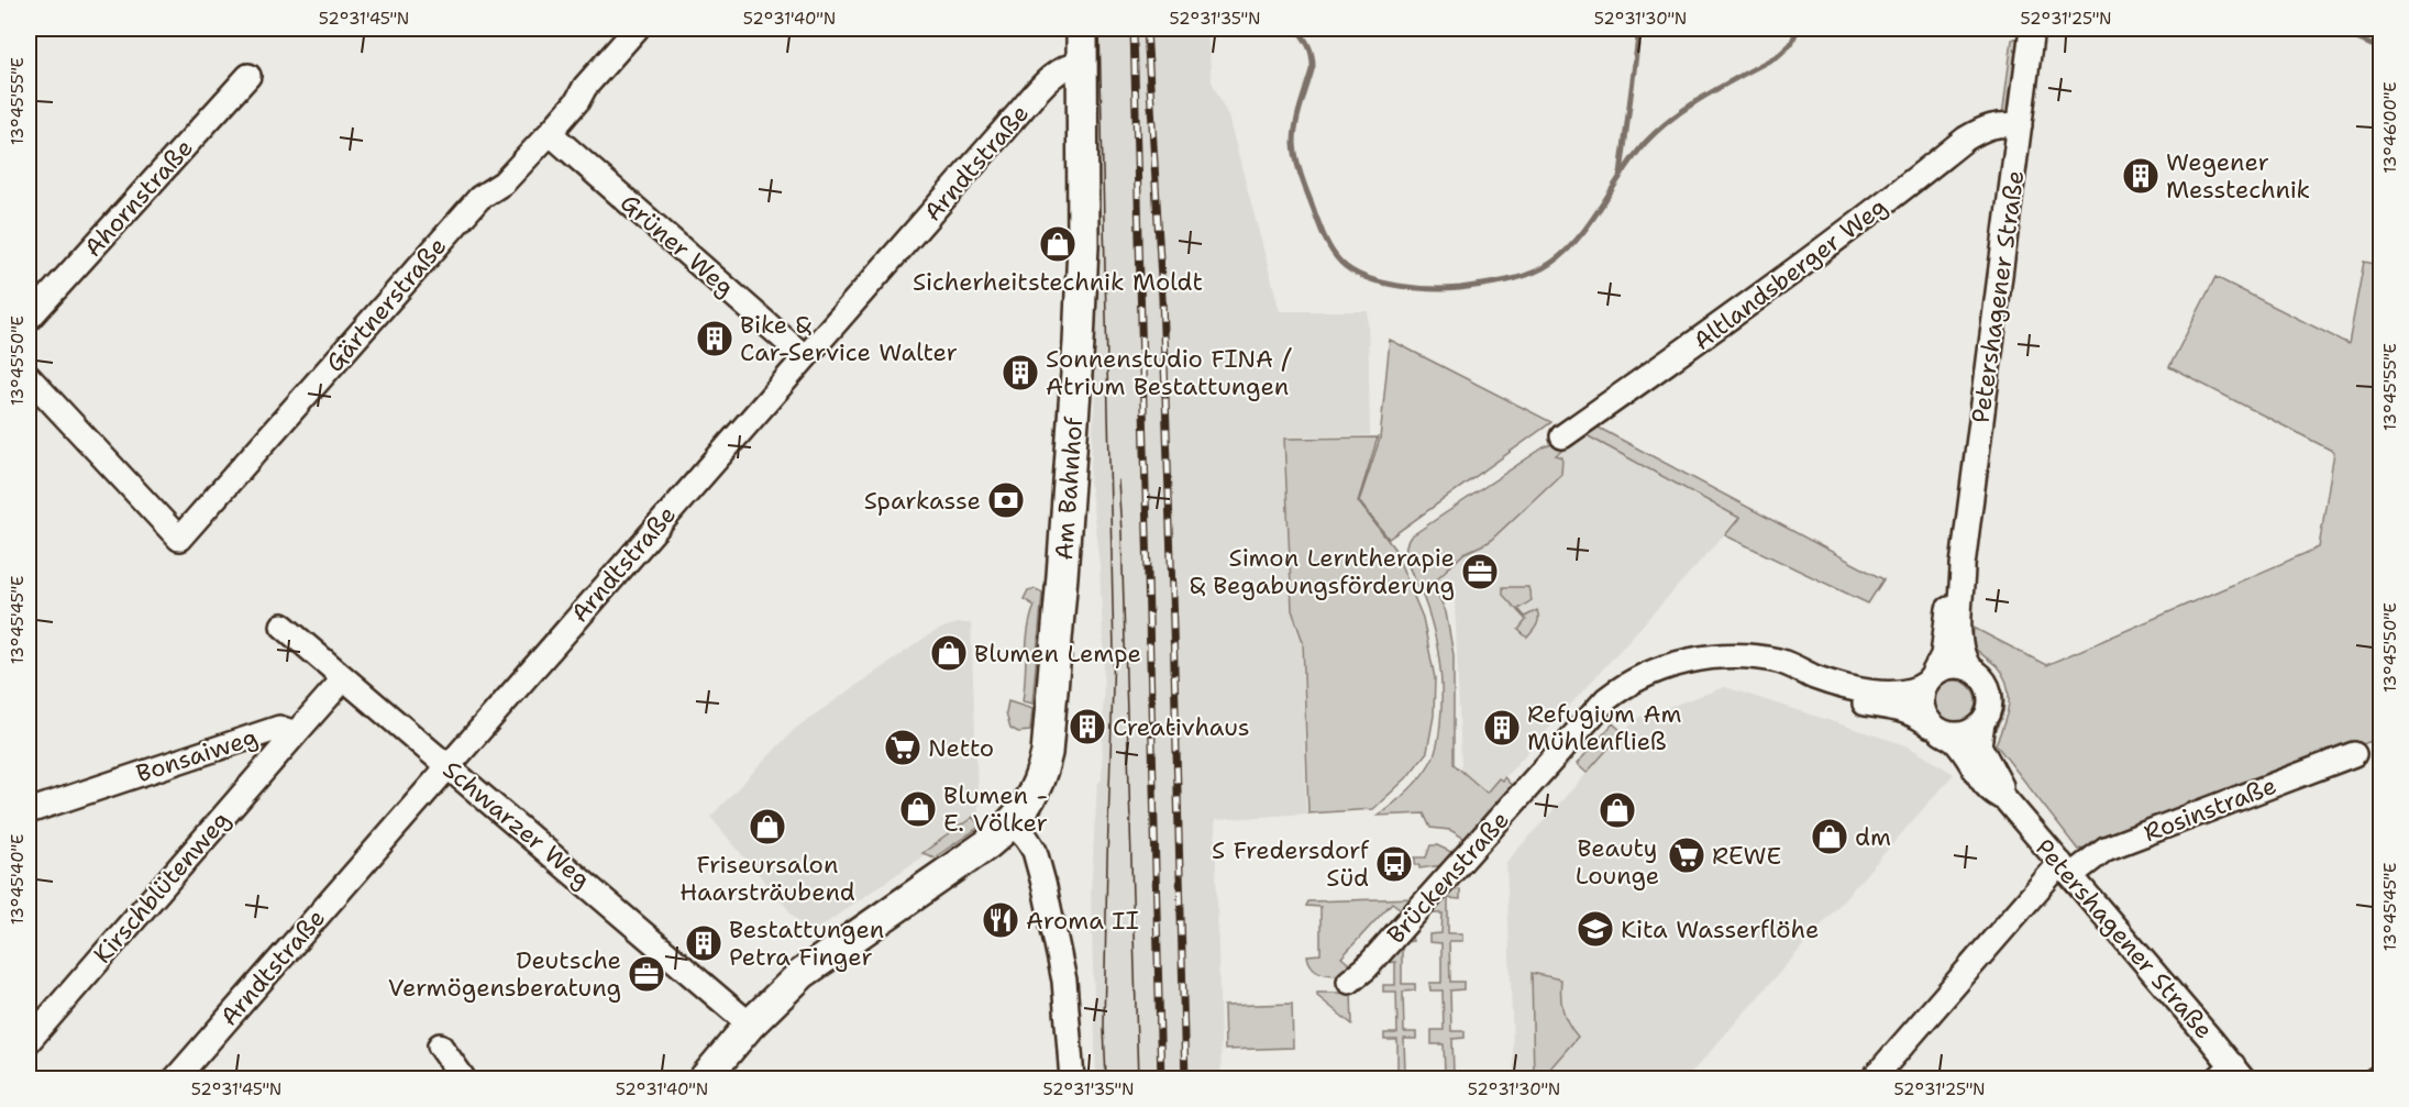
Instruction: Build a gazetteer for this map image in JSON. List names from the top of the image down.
{
  "streets": {
    "main road": ["Am Bahnhof"],
    "street": [
      "Arndtstraße",
      "Ahornstraße",
      "Grüner Weg",
      "Altlandsberger Weg",
      "Petershagener Straße",
      "Gärtnerstraße",
      "Bonsaiweg",
      "Rosinstraße",
      "Schwarzer Weg",
      "Brückenstraße",
      "Kirschblütenweg"
    ]
  },
  "crossings": [
    ["Arndtstraße", "Grüner Weg"],
    ["Arndtstraße", "Am Bahnhof"],
    ["Arndtstraße", "Schwarzer Weg"],
    ["Grüner Weg", "Gärtnerstraße"],
    ["Altlandsberger Weg", "Petershagener Straße"],
    ["Petershagener Straße", "Rosinstraße"],
    ["Petershagener Straße", "Brückenstraße"],
    ["Am Bahnhof", "Schwarzer Weg"],
    ["Bonsaiweg", "Kirschblütenweg"]
  ],
  "places": {
    "building": [
      "Wegener Messtechnik",
      "Bike & Car-Service Walter",
      "Sonnenstudio FINA / Atrium Bestattungen",
      "Creativhaus",
      "Refugium Am Mühlenfließ",
      "Bestattungen Petra Finger"
    ],
    "shop": [
      "Sicherheitstechnik Moldt",
      "Blumen Lempe",
      "Blumen - E. Völker",
      "Beauty Lounge",
      "Friseursalon Haarsträubend",
      "dm"
    ],
    "bank": ["Sparkasse"],
    "office": ["Simon Lerntherapie & Begabungsförderung", "Deutsche Vermögensberatung"],
    "supermarket": ["Netto", "REWE"],
    "bus stop": ["S Fredersdorf Süd"],
    "restaurant": ["Aroma II"],
    "school or university": ["Kita Wasserflöhe"]
  },
  "coordinates": [
    "52°31'45\"N",
    "52°31'40\"N",
    "52°31'35\"N",
    "52°31'30\"N",
    "52°31'25\"N",
    "13°45'55\"E",
    "13°46'00\"E",
    "13°45'50\"E",
    "13°45'45\"E",
    "13°45'40\"E"
  ]
}
